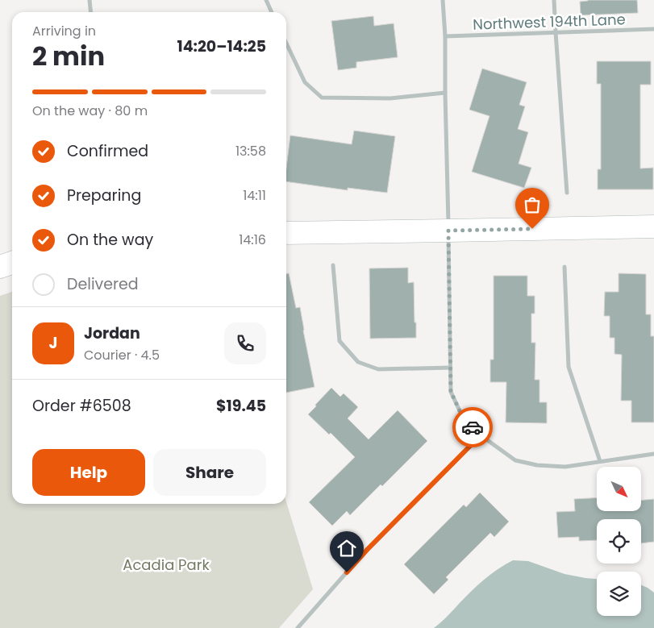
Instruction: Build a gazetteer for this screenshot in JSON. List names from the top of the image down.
{
  "streets": {
    "street": ["Northwest 194th Lane"]
  },
  "parks": ["Acadia Park"],
  "north": "bottom right",
  "page": {
    "heading": ["2 min", "Arriving in", "14:20–14:25"],
    "panel": [
      "Jordan",
      "Courier · 4.5",
      "Order #6508",
      "$19.45"
    ],
    "bar": "On the way · 80 m",
    "list": [
      ["Confirmed", "13:58"],
      ["Preparing", "14:11"],
      ["On the way", "14:16"],
      "Delivered"
    ],
    "round": "J",
    "buttons": ["Help", "Share"]
  }
}
